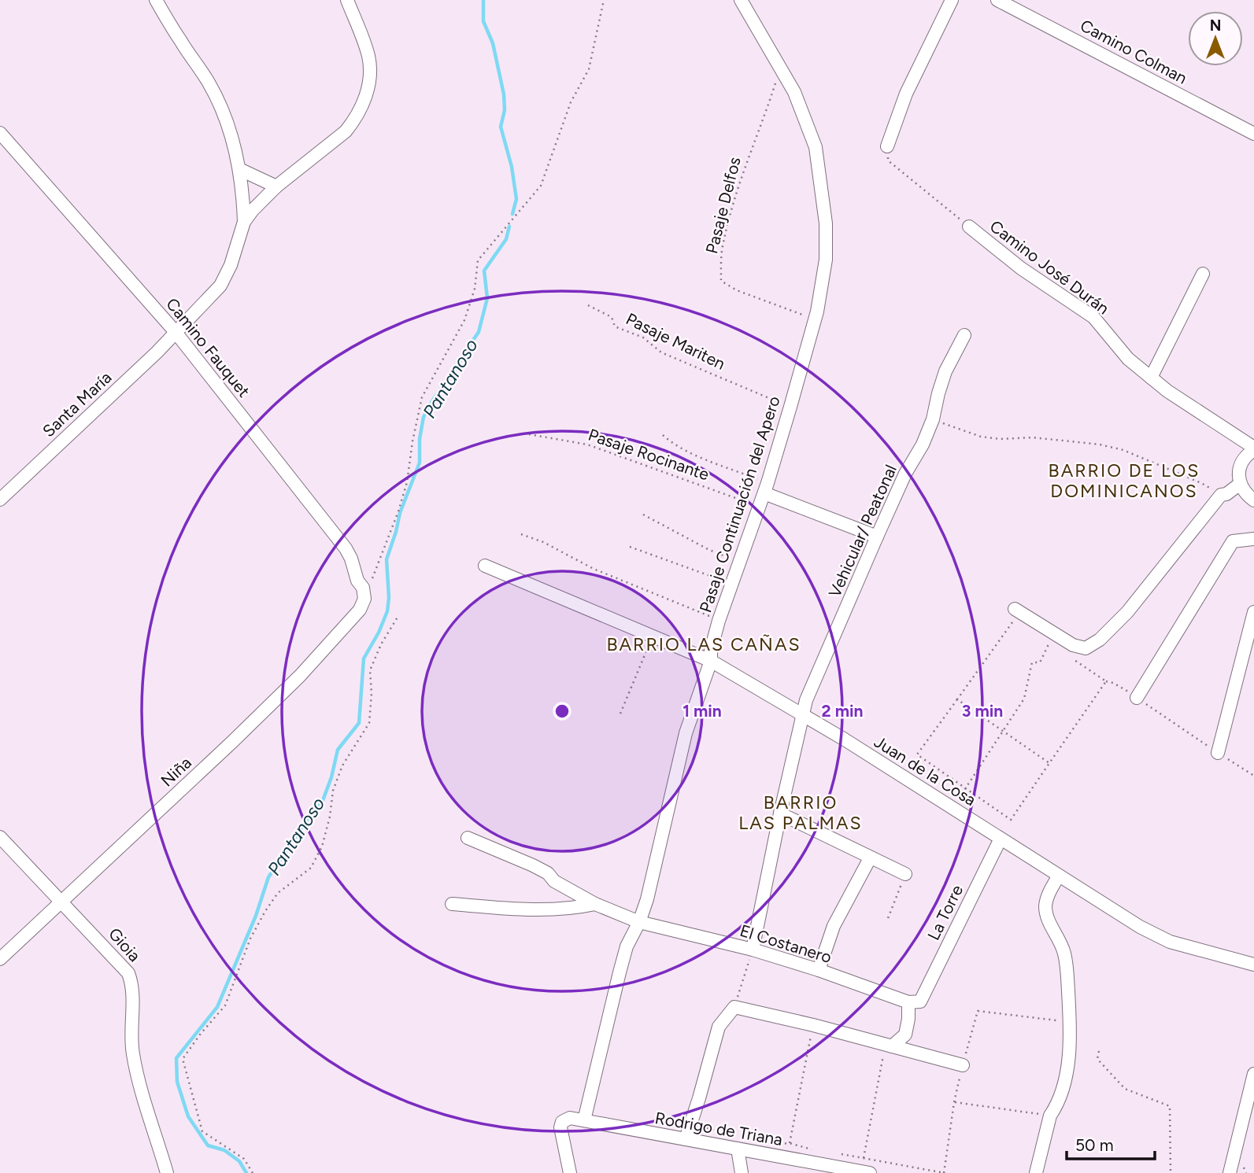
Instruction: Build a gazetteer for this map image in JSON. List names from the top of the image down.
{
  "streets": {
    "street": [
      "Camino Colman",
      "Camino José Durán",
      "Camino Fauquet",
      "Santa María",
      "Pasaje Continuación del Apero",
      "Vehicular/ Peatonal",
      "Juan de la Cosa",
      "Niña",
      "La Torre",
      "El Costanero",
      "Gioia",
      "Rodrigo de Triana"
    ],
    "path": ["Pasaje Delfos", "Pasaje Mariten", "Pasaje Rocinante"]
  },
  "crossings": [
    ["Pasaje Delfos", "Pasaje Continuación del Apero"],
    ["Pasaje Mariten", "Pasaje Continuación del Apero"],
    ["Camino Fauquet", "Santa María"],
    ["Camino Fauquet", "Niña"],
    ["Pasaje Rocinante", "Pasaje Continuación del Apero"],
    ["Pasaje Continuación del Apero", "Juan de la Cosa"],
    ["Pasaje Continuación del Apero", "El Costanero"],
    ["Pasaje Continuación del Apero", "Rodrigo de Triana"],
    ["Vehicular/ Peatonal", "Juan de la Cosa"],
    ["Vehicular/ Peatonal", "El Costanero"],
    ["Juan de la Cosa", "La Torre"],
    ["Niña", "Gioia"],
    ["La Torre", "El Costanero"]
  ],
  "districts": ["BARRIO DE LOS DOMINICANOS", "BARRIO LAS CAÑAS", "BARRIO LAS PALMAS"],
  "water": ["Pantanoso"],
  "scale_bar": "50 m",
  "north": "top",
  "rings": ["1 min", "2 min", "3 min"]
}
